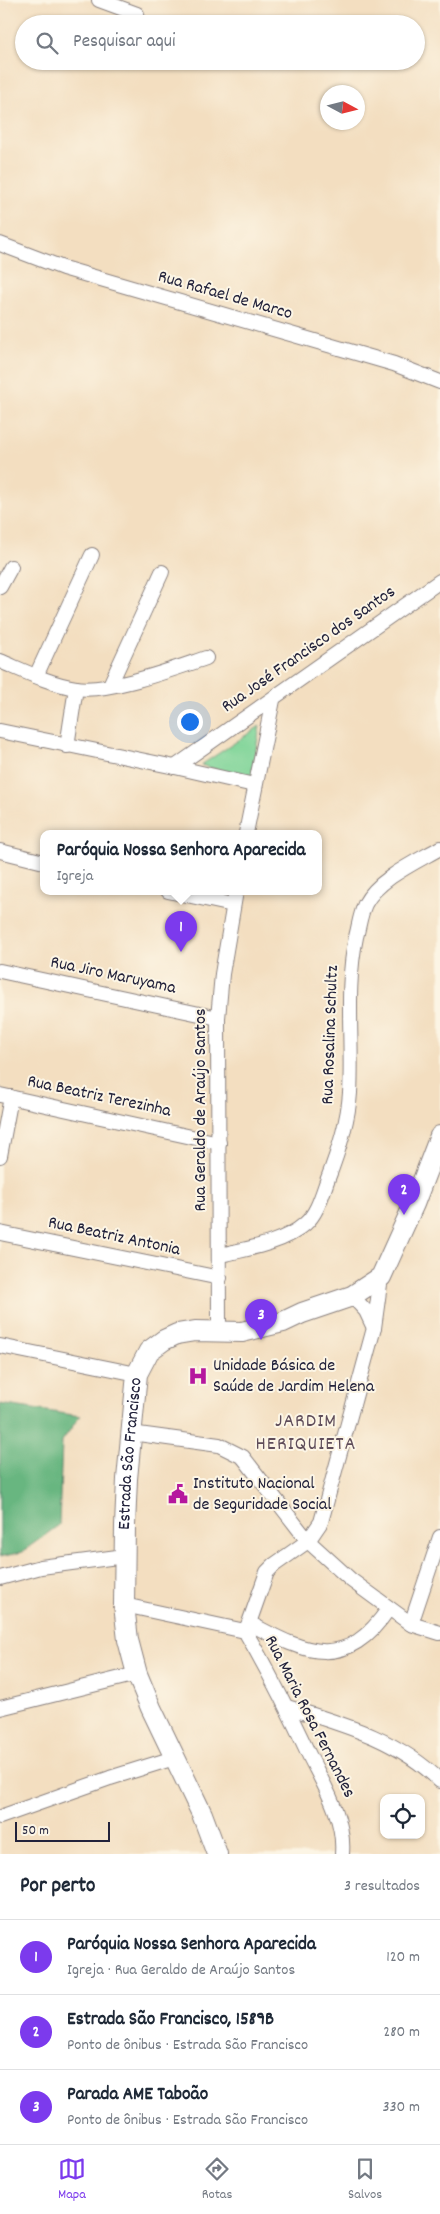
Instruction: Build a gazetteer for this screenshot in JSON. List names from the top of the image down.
{
  "streets": {
    "main road": ["Estrada São Francisco"],
    "street": [
      "Rua Rafael de Marco",
      "Rua José Francisco dos Santos",
      "Rua Jiro Maruyama",
      "Rua Rosalina Schultz",
      "Rua Beatriz Terezinha",
      "Rua Geraldo de Araújo Santos",
      "Rua Beatriz Antonia",
      "Rua Maria Rosa Fernandes"
    ]
  },
  "crossings": [
    ["Rua Jiro Maruyama", "Rua Geraldo de Araújo Santos"],
    ["Rua Rosalina Schultz", "Rua Geraldo de Araújo Santos"],
    ["Rua Beatriz Terezinha", "Rua Geraldo de Araújo Santos"],
    ["Rua Geraldo de Araújo Santos", "Rua Beatriz Antonia"],
    ["Rua Geraldo de Araújo Santos", "Estrada São Francisco"],
    ["Estrada São Francisco", "Rua Maria Rosa Fernandes"]
  ],
  "districts": ["JARDIM HERIQUIETA"],
  "places": {
    "hospital": ["Unidade Básica de Saúde de Jardim Helena"],
    "public building": ["Instituto Nacional de Seguridade Social"]
  },
  "scale_bar": "50 m",
  "north": "right",
  "page": {
    "search": "Pesquisar aqui",
    "popup": ["Paróquia Nossa Senhora Aparecida", "Igreja"],
    "pins": ["1", "2", "3"],
    "scale": "50 m",
    "heading": ["Por perto", "3 resultados"],
    "list": [
      {
        "mark": "1",
        "name": "Paróquia Nossa Senhora Aparecida",
        "note": "Igreja · Rua Geraldo de Araújo Santos",
        "value": "120 m"
      },
      {
        "mark": "2",
        "name": "Estrada São Francisco, 1589B",
        "note": "Ponto de ônibus · Estrada São Francisco",
        "value": "280 m"
      },
      {
        "mark": "3",
        "name": "Parada AME Taboão",
        "note": "Ponto de ônibus · Estrada São Francisco",
        "value": "330 m"
      }
    ],
    "nav": ["Mapa", "Rotas", "Salvos"]
  }
}
